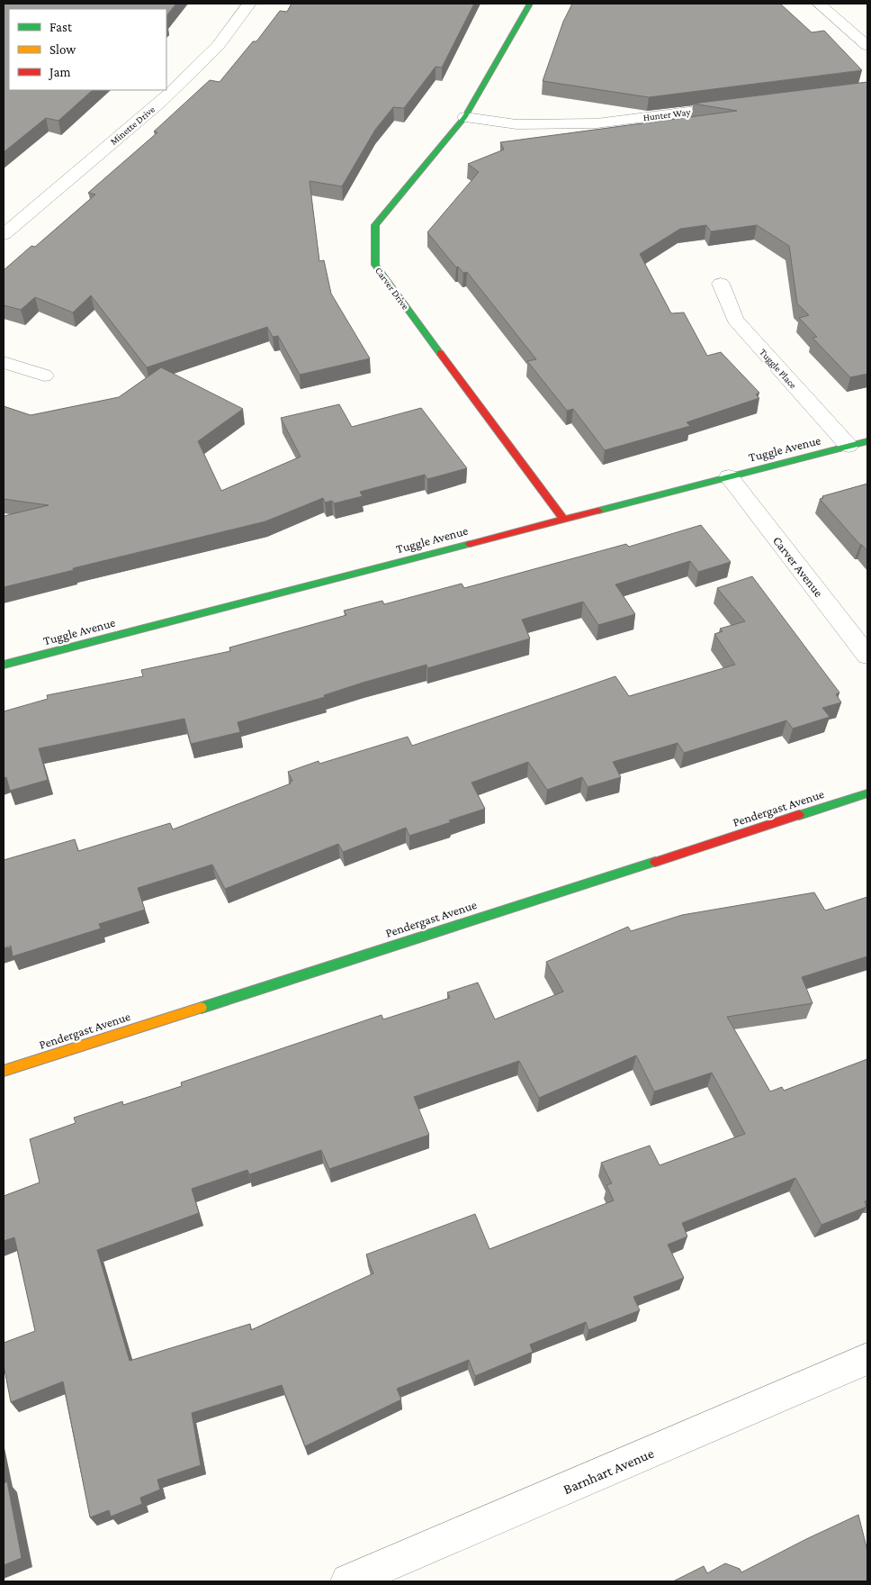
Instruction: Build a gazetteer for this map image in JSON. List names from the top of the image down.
{
  "streets": {
    "street": [
      "Hunter Way",
      "Minette Drive",
      "Carver Drive",
      "Tuggle Place",
      "Tuggle Avenue",
      "Carver Avenue",
      "Pendergast Avenue",
      "Barnhart Avenue"
    ]
  },
  "crossings": [
    ["Hunter Way", "Carver Drive"],
    ["Carver Drive", "Tuggle Avenue"],
    ["Tuggle Place", "Tuggle Avenue"],
    ["Tuggle Avenue", "Carver Avenue"]
  ],
  "legend": ["Fast", "Slow", "Jam"]
}
